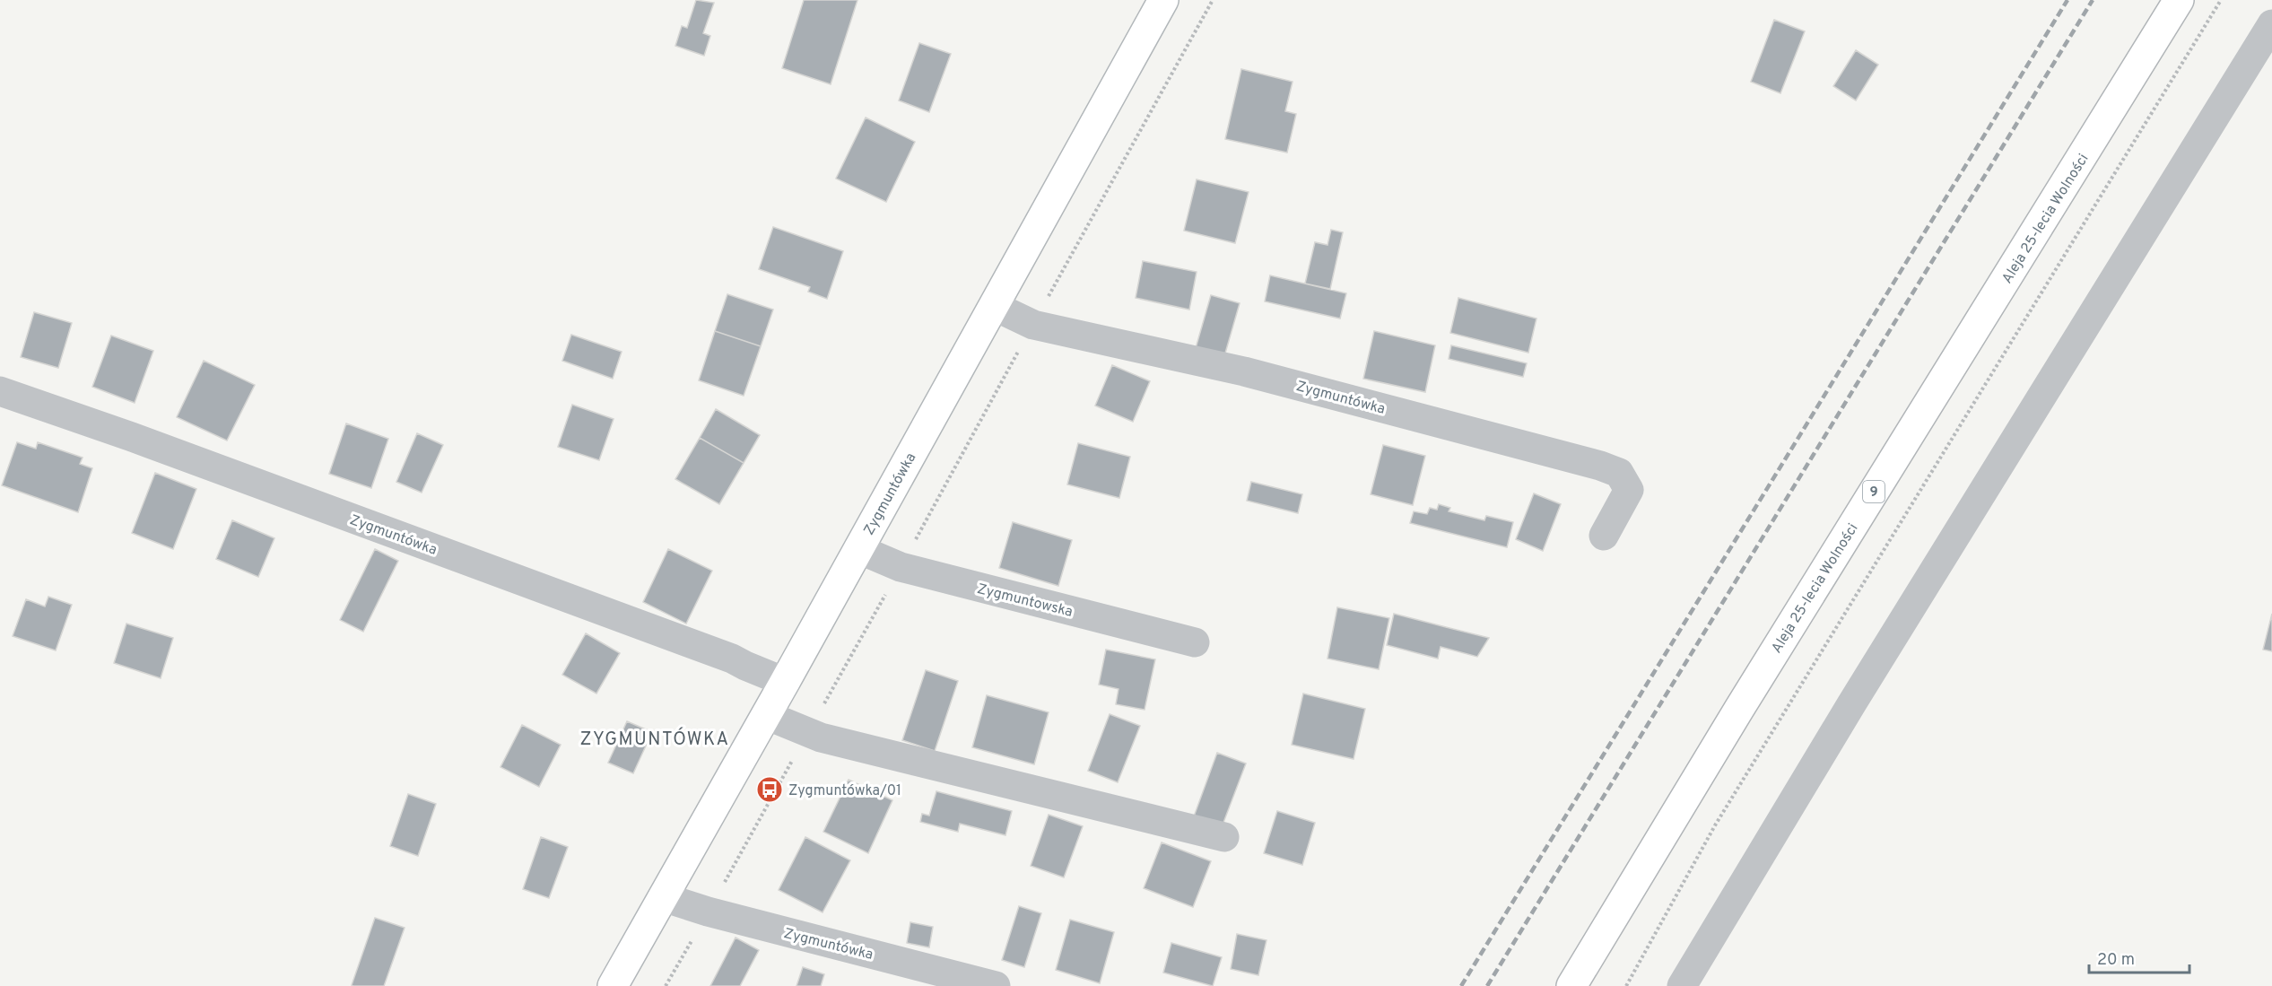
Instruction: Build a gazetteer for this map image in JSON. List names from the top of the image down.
{
  "streets": {
    "main road": ["Aleja 25-lecia Wolności", "Zygmuntówka", "9"],
    "street": ["Zygmuntowska"]
  },
  "crossings": [
    ["Zygmuntówka", "Zygmuntowska"]
  ],
  "districts": ["ZYGMUNTÓWKA"],
  "places": {
    "bus stop": ["Zygmuntówka/01"]
  },
  "scale_bar": "20 m"
}
